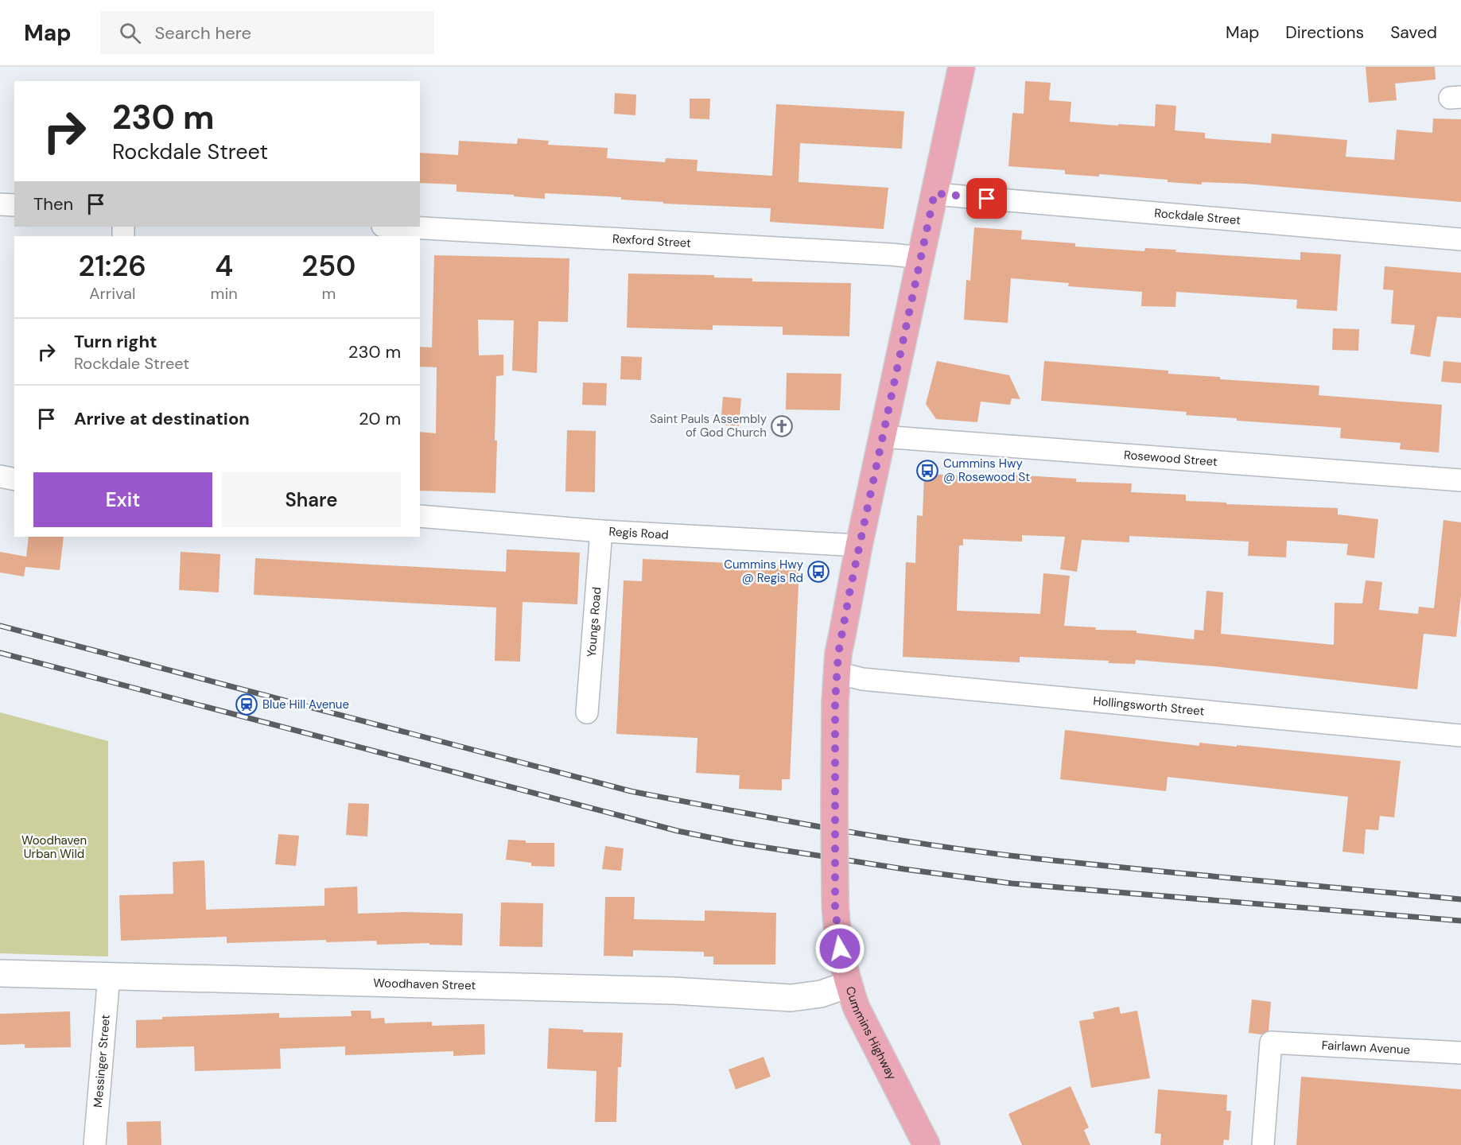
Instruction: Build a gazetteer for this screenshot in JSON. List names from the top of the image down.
{
  "streets": {
    "main road": ["Cummins Highway"],
    "street": [
      "Rockdale Street",
      "Rexford Street",
      "Rosewood Street",
      "Regis Road",
      "Youngs Road",
      "Hollingsworth Street",
      "Woodhaven Street",
      "Fairlawn Avenue",
      "Messinger Street"
    ]
  },
  "crossings": [
    ["Rockdale Street", "Cummins Highway"],
    ["Rexford Street", "Cummins Highway"],
    ["Rosewood Street", "Cummins Highway"],
    ["Regis Road", "Youngs Road"],
    ["Regis Road", "Cummins Highway"],
    ["Hollingsworth Street", "Cummins Highway"],
    ["Woodhaven Street", "Cummins Highway"],
    ["Woodhaven Street", "Messinger Street"]
  ],
  "parks": ["Woodhaven Urban Wild"],
  "places": {
    "church": ["Saint Pauls Assembly of God Church"],
    "bus stop": ["Cummins Hwy @ Rosewood St", "Cummins Hwy @ Regis Rd"],
    "station": ["Blue Hill Avenue"]
  },
  "page": {
    "header": "Map",
    "search": "Search here",
    "nav": ["Map", "Directions", "Saved"],
    "turn": ["230 m", "Rockdale Street"],
    "then": "Then",
    "eta": [
      "21:26",
      "Arrival",
      "4",
      "min",
      "250",
      "m"
    ],
    "list": [
      {
        "name": "Turn right",
        "note": "Rockdale Street",
        "value": "230 m"
      },
      {
        "name": "Arrive at destination",
        "value": "20 m"
      }
    ],
    "buttons": ["Exit", "Share"]
  }
}
